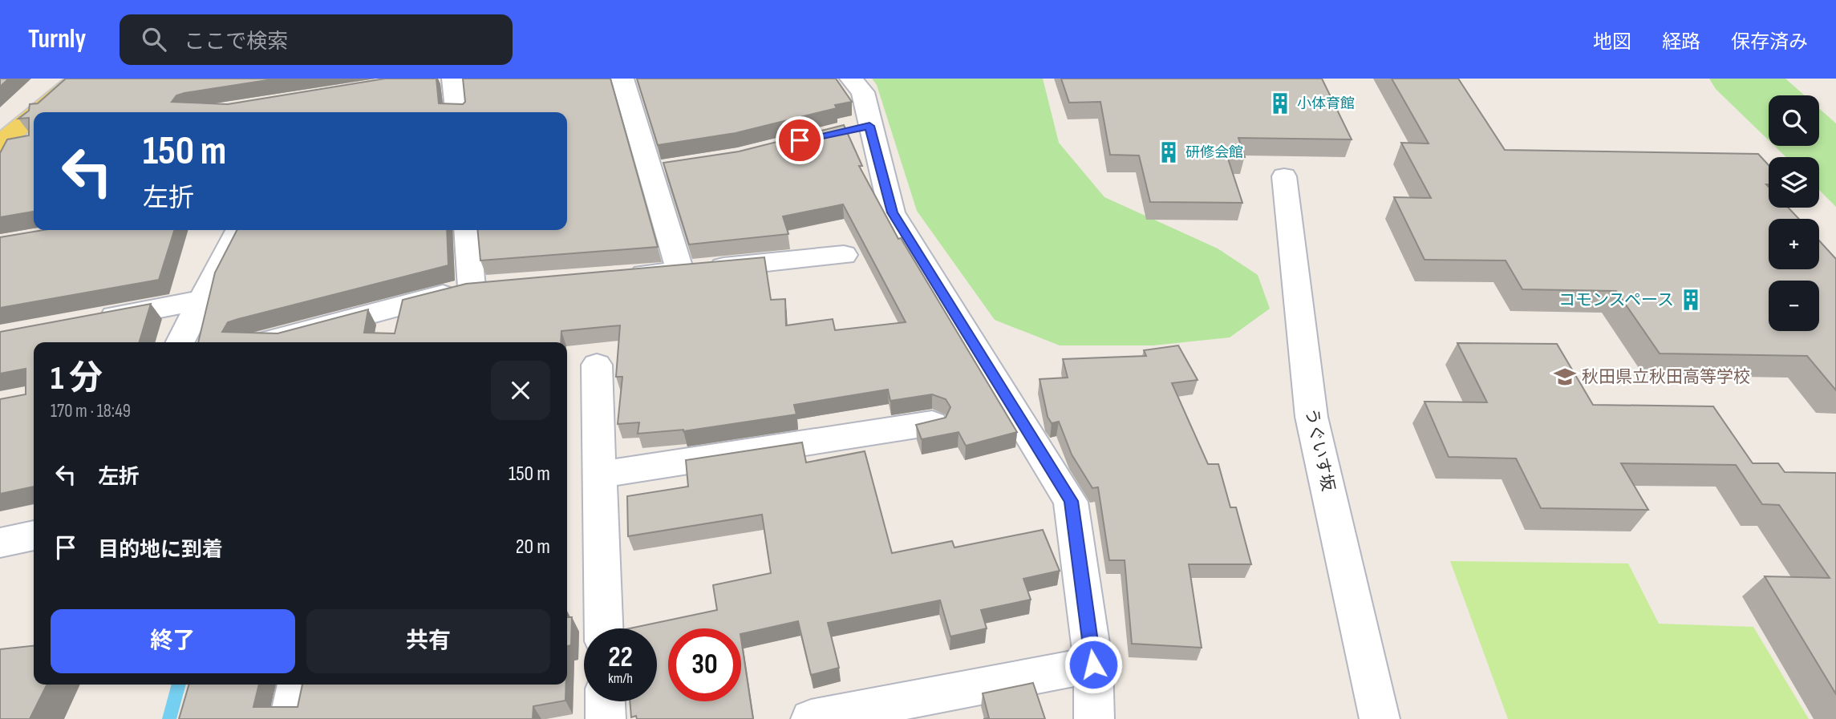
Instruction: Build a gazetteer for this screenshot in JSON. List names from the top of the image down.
{
  "streets": {
    "street": ["うぐいす坂"]
  },
  "places": {
    "building": ["小体育館", "研修会館", "コモンスペース"],
    "school or university": ["秋田県立秋田高等学校"]
  },
  "page": {
    "header": "Turnly",
    "search": "ここで検索",
    "nav": ["地図", "経路", "保存済み"],
    "map_buttons": ["+", "−"],
    "turn": ["150 m", "左折"],
    "heading": ["1 分", "170 m · 18:49"],
    "list": [
      {
        "name": "左折",
        "value": "150 m"
      },
      {
        "name": "目的地に到着",
        "value": "20 m"
      }
    ],
    "buttons": ["終了", "共有"],
    "speed": "22 km/h",
    "limit": "30"
  }
}
